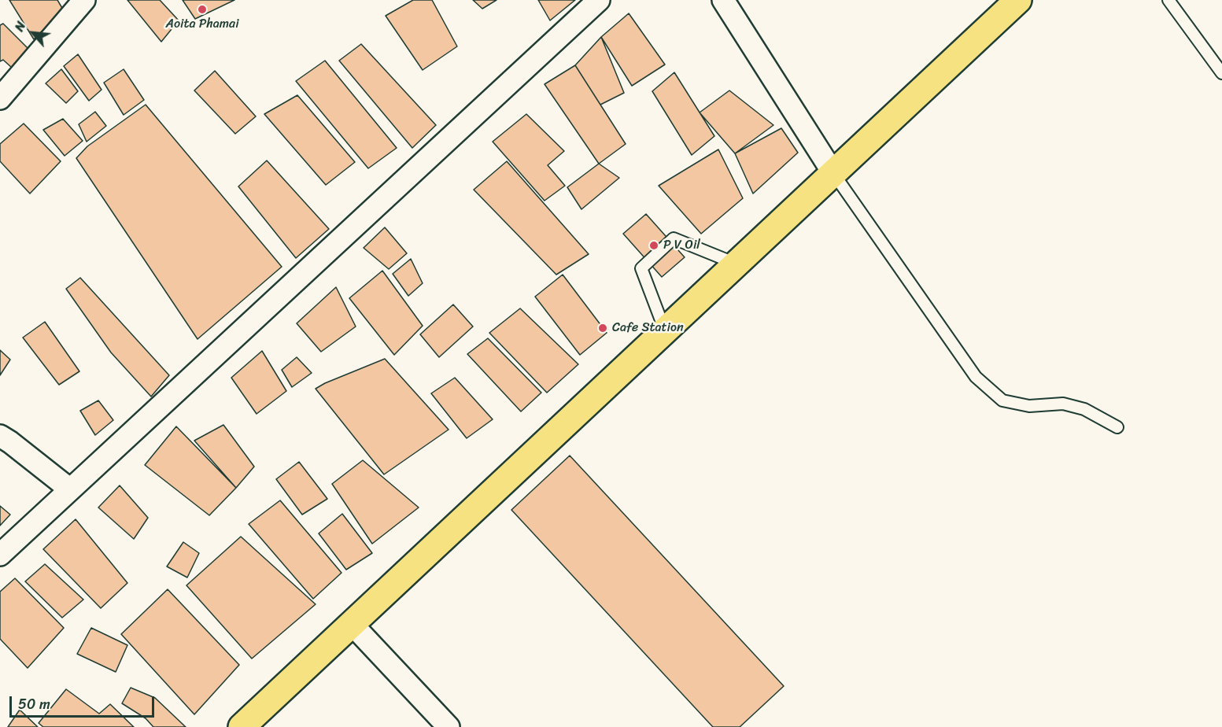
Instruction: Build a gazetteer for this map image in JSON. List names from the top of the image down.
{
  "places": ["Aoita Phamai", "P V Oil", "Cafe Station"],
  "scale_bar": "50 m",
  "north": "top left"
}
